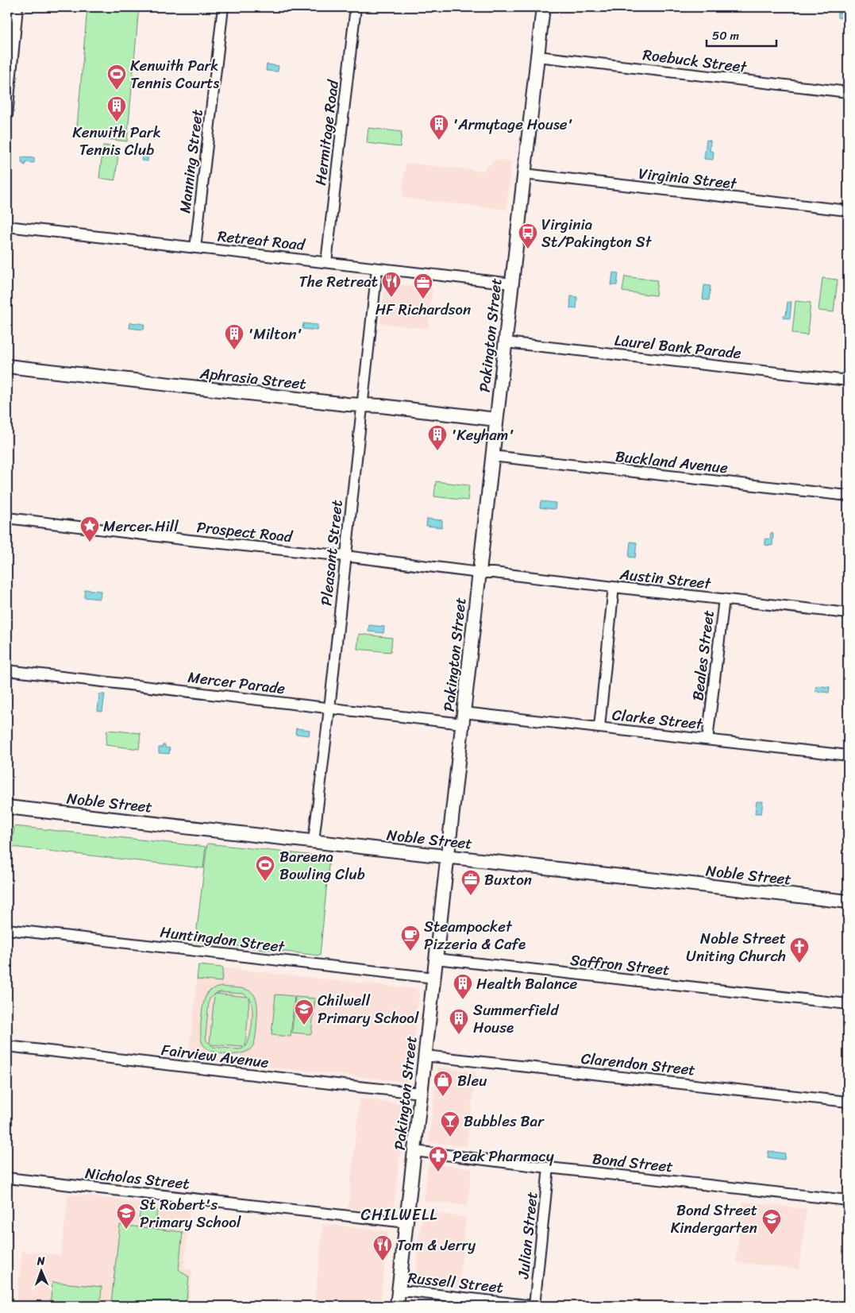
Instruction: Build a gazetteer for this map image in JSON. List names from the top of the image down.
{
  "streets": {
    "street": [
      "Roebuck Street",
      "Hermitage Road",
      "Manning Street",
      "Virginia Street",
      "Retreat Road",
      "Pakington Street",
      "Laurel Bank Parade",
      "Aphrasia Street",
      "Buckland Avenue",
      "Prospect Road",
      "Pleasant Street",
      "Austin Street",
      "Beales Street",
      "Mercer Parade",
      "Clarke Street",
      "Noble Street",
      "Huntingdon Street",
      "Saffron Street",
      "Fairview Avenue",
      "Clarendon Street",
      "Bond Street",
      "Nicholas Street",
      "Julian Street",
      "Russell Street"
    ]
  },
  "crossings": [
    ["Roebuck Street", "Pakington Street"],
    ["Hermitage Road", "Retreat Road"],
    ["Manning Street", "Retreat Road"],
    ["Virginia Street", "Pakington Street"],
    ["Retreat Road", "Pakington Street"],
    ["Retreat Road", "Pleasant Street"],
    ["Pakington Street", "Laurel Bank Parade"],
    ["Pakington Street", "Aphrasia Street"],
    ["Pakington Street", "Buckland Avenue"],
    ["Pakington Street", "Prospect Road"],
    ["Pakington Street", "Austin Street"],
    ["Pakington Street", "Mercer Parade"],
    ["Pakington Street", "Clarke Street"],
    ["Pakington Street", "Noble Street"],
    ["Pakington Street", "Huntingdon Street"],
    ["Pakington Street", "Saffron Street"],
    ["Pakington Street", "Fairview Avenue"],
    ["Pakington Street", "Clarendon Street"],
    ["Pakington Street", "Bond Street"],
    ["Pakington Street", "Nicholas Street"],
    ["Pakington Street", "Russell Street"],
    ["Aphrasia Street", "Pleasant Street"],
    ["Prospect Road", "Pleasant Street"],
    ["Prospect Road", "Austin Street"],
    ["Pleasant Street", "Mercer Parade"],
    ["Pleasant Street", "Noble Street"],
    ["Austin Street", "Beales Street"],
    ["Beales Street", "Clarke Street"],
    ["Mercer Parade", "Clarke Street"],
    ["Bond Street", "Julian Street"],
    ["Julian Street", "Russell Street"]
  ],
  "districts": ["CHILWELL"],
  "places": {
    "sports": ["Kenwith Park Tennis Courts", "Bareena Bowling Club"],
    "building": [
      "Kenwith Park Tennis Club",
      "'Armytage House'",
      "'Milton'",
      "'Keyham'",
      "Health Balance",
      "Summerfield House"
    ],
    "bus stop": ["Virginia St/Pakington St"],
    "restaurant": ["The Retreat", "Tom & Jerry"],
    "office": ["HF Richardson", "Buxton"],
    "place": ["Mercer Hill"],
    "cafe": ["Steampocket Pizzeria & Cafe"],
    "church": ["Noble Street Uniting Church"],
    "school or university": ["Chilwell Primary School", "St Robert's Primary School", "Bond Street Kindergarten"],
    "shop": ["Bleu"],
    "bar": ["Bubbles Bar"],
    "pharmacy": ["Peak Pharmacy"]
  },
  "scale_bar": "50 m",
  "north": "top"
}
